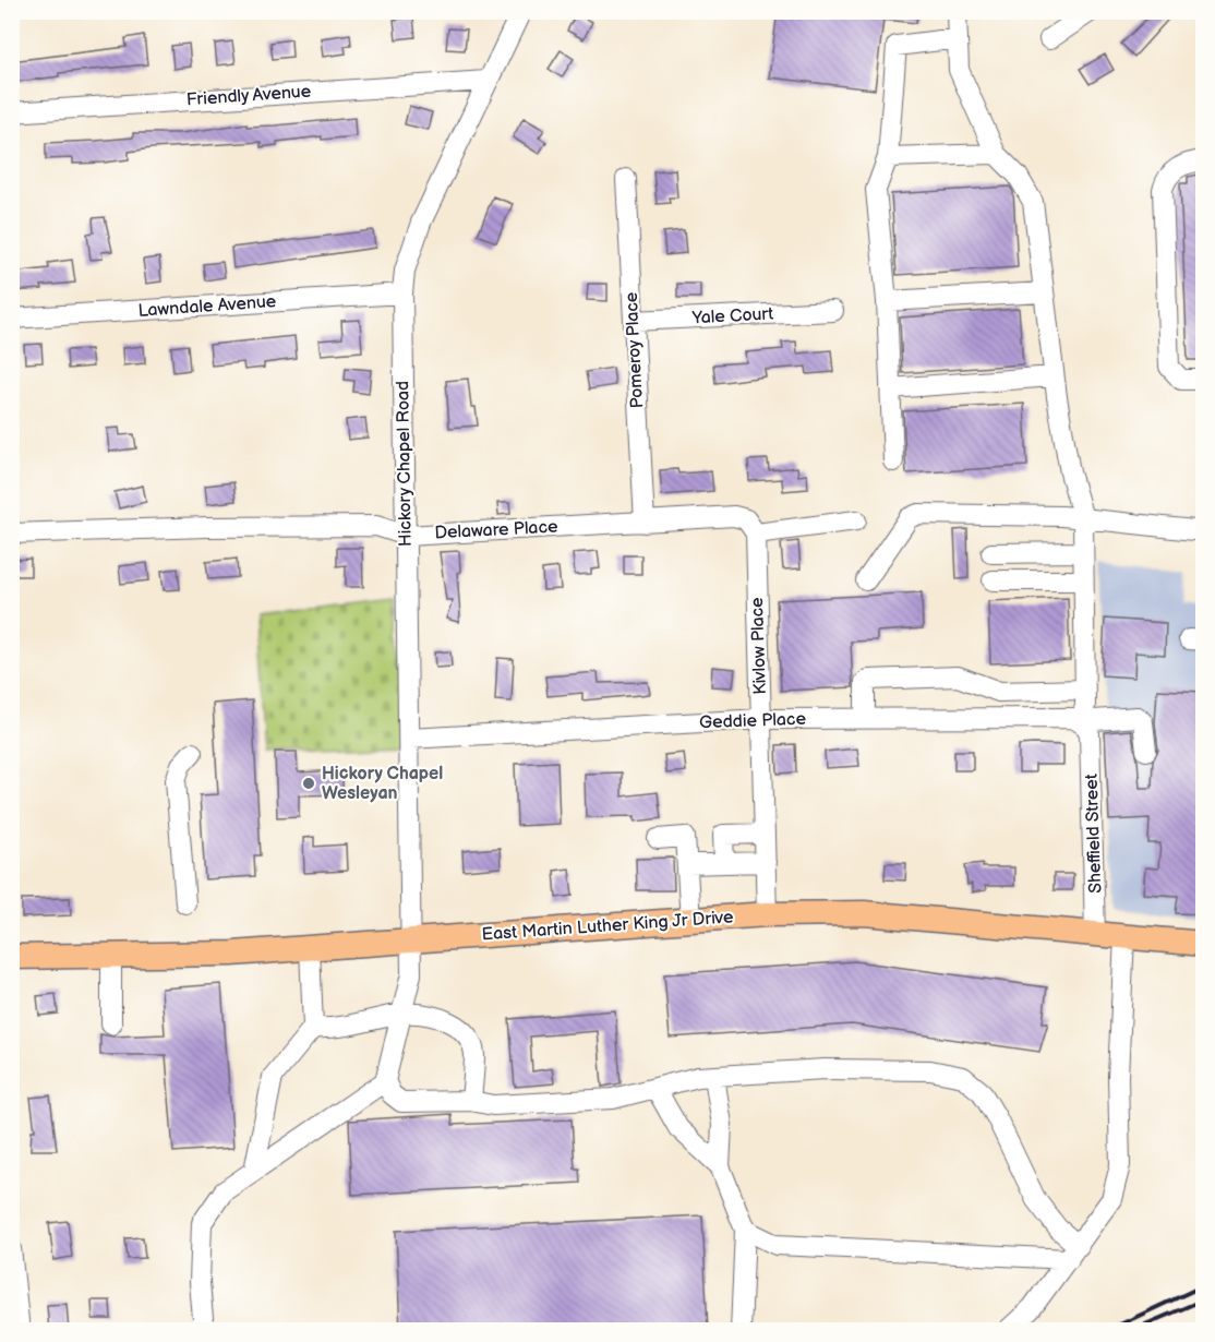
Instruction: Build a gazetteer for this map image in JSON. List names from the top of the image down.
{
  "streets": {
    "main road": ["East Martin Luther King Jr Drive"],
    "street": [
      "Friendly Avenue",
      "Lawndale Avenue",
      "Yale Court",
      "Pomeroy Place",
      "Hickory Chapel Road",
      "Delaware Place",
      "Kivlow Place",
      "Geddie Place",
      "Sheffield Street"
    ]
  },
  "crossings": [
    ["Friendly Avenue", "Hickory Chapel Road"],
    ["Lawndale Avenue", "Hickory Chapel Road"],
    ["Yale Court", "Pomeroy Place"],
    ["Pomeroy Place", "Delaware Place"],
    ["Hickory Chapel Road", "Delaware Place"],
    ["Hickory Chapel Road", "Geddie Place"],
    ["Hickory Chapel Road", "East Martin Luther King Jr Drive"],
    ["Delaware Place", "Kivlow Place"],
    ["Kivlow Place", "Geddie Place"],
    ["Kivlow Place", "East Martin Luther King Jr Drive"],
    ["Geddie Place", "Sheffield Street"],
    ["Sheffield Street", "East Martin Luther King Jr Drive"]
  ],
  "places": ["Hickory Chapel Wesleyan"]
}
